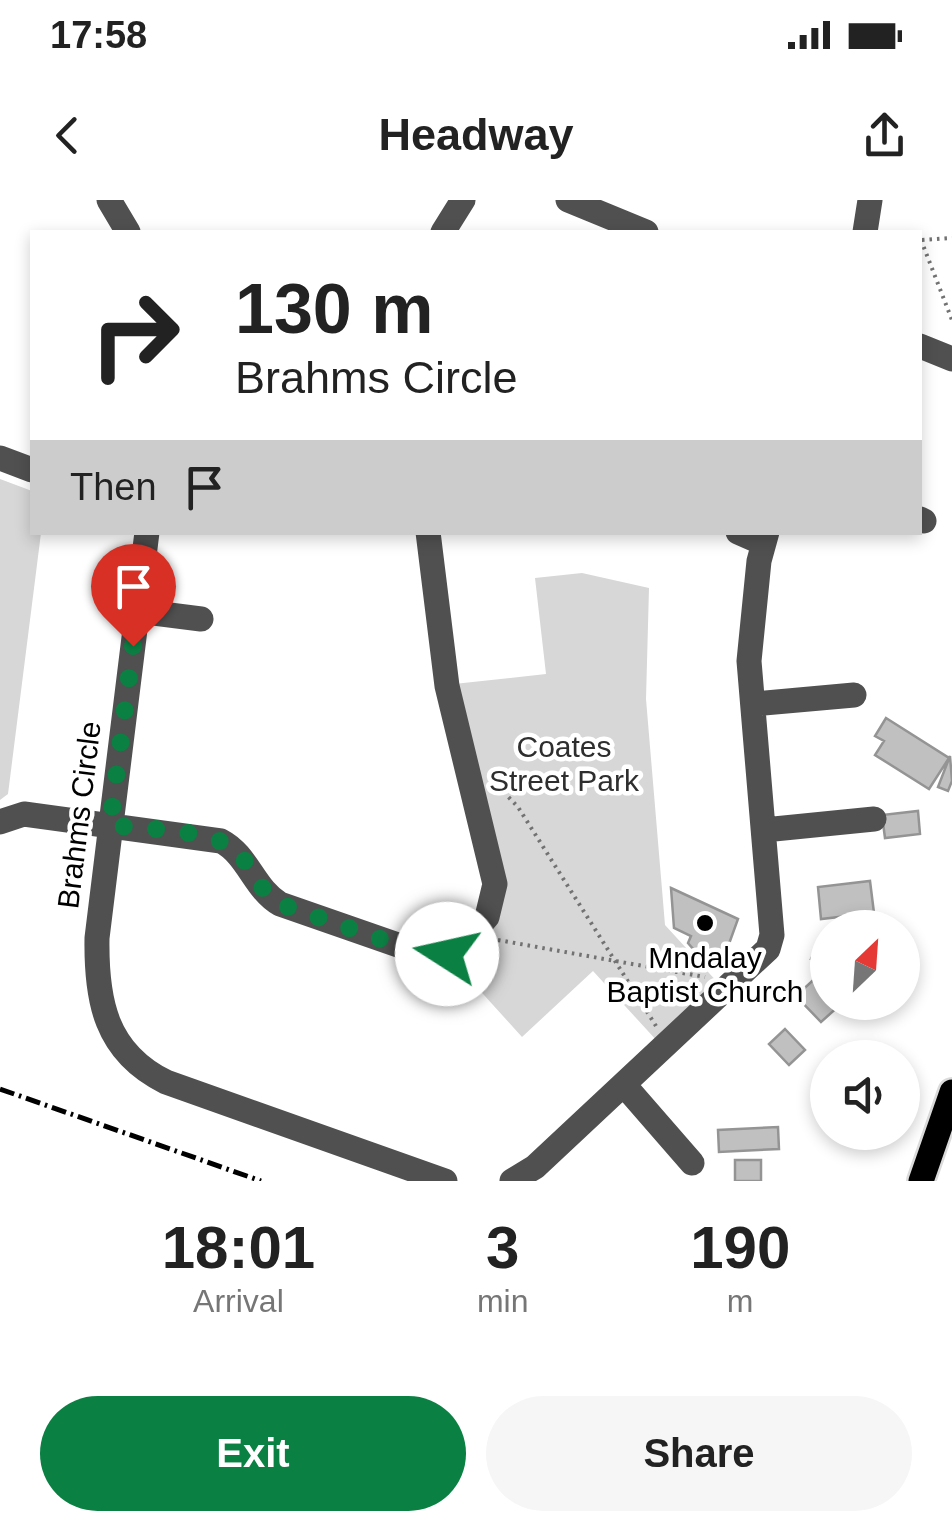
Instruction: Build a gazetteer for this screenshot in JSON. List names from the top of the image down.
{
  "streets": {
    "street": ["Brahms Circle"]
  },
  "parks": ["Coates Street Park"],
  "places": ["Mndalay Baptist Church"],
  "north": "top right",
  "page": {
    "status": "17:58",
    "header": "Headway",
    "turn": ["130 m", "Brahms Circle"],
    "then": "Then",
    "eta": [
      "18:01",
      "Arrival",
      "3",
      "min",
      "190",
      "m"
    ],
    "buttons": ["Exit", "Share"]
  }
}
